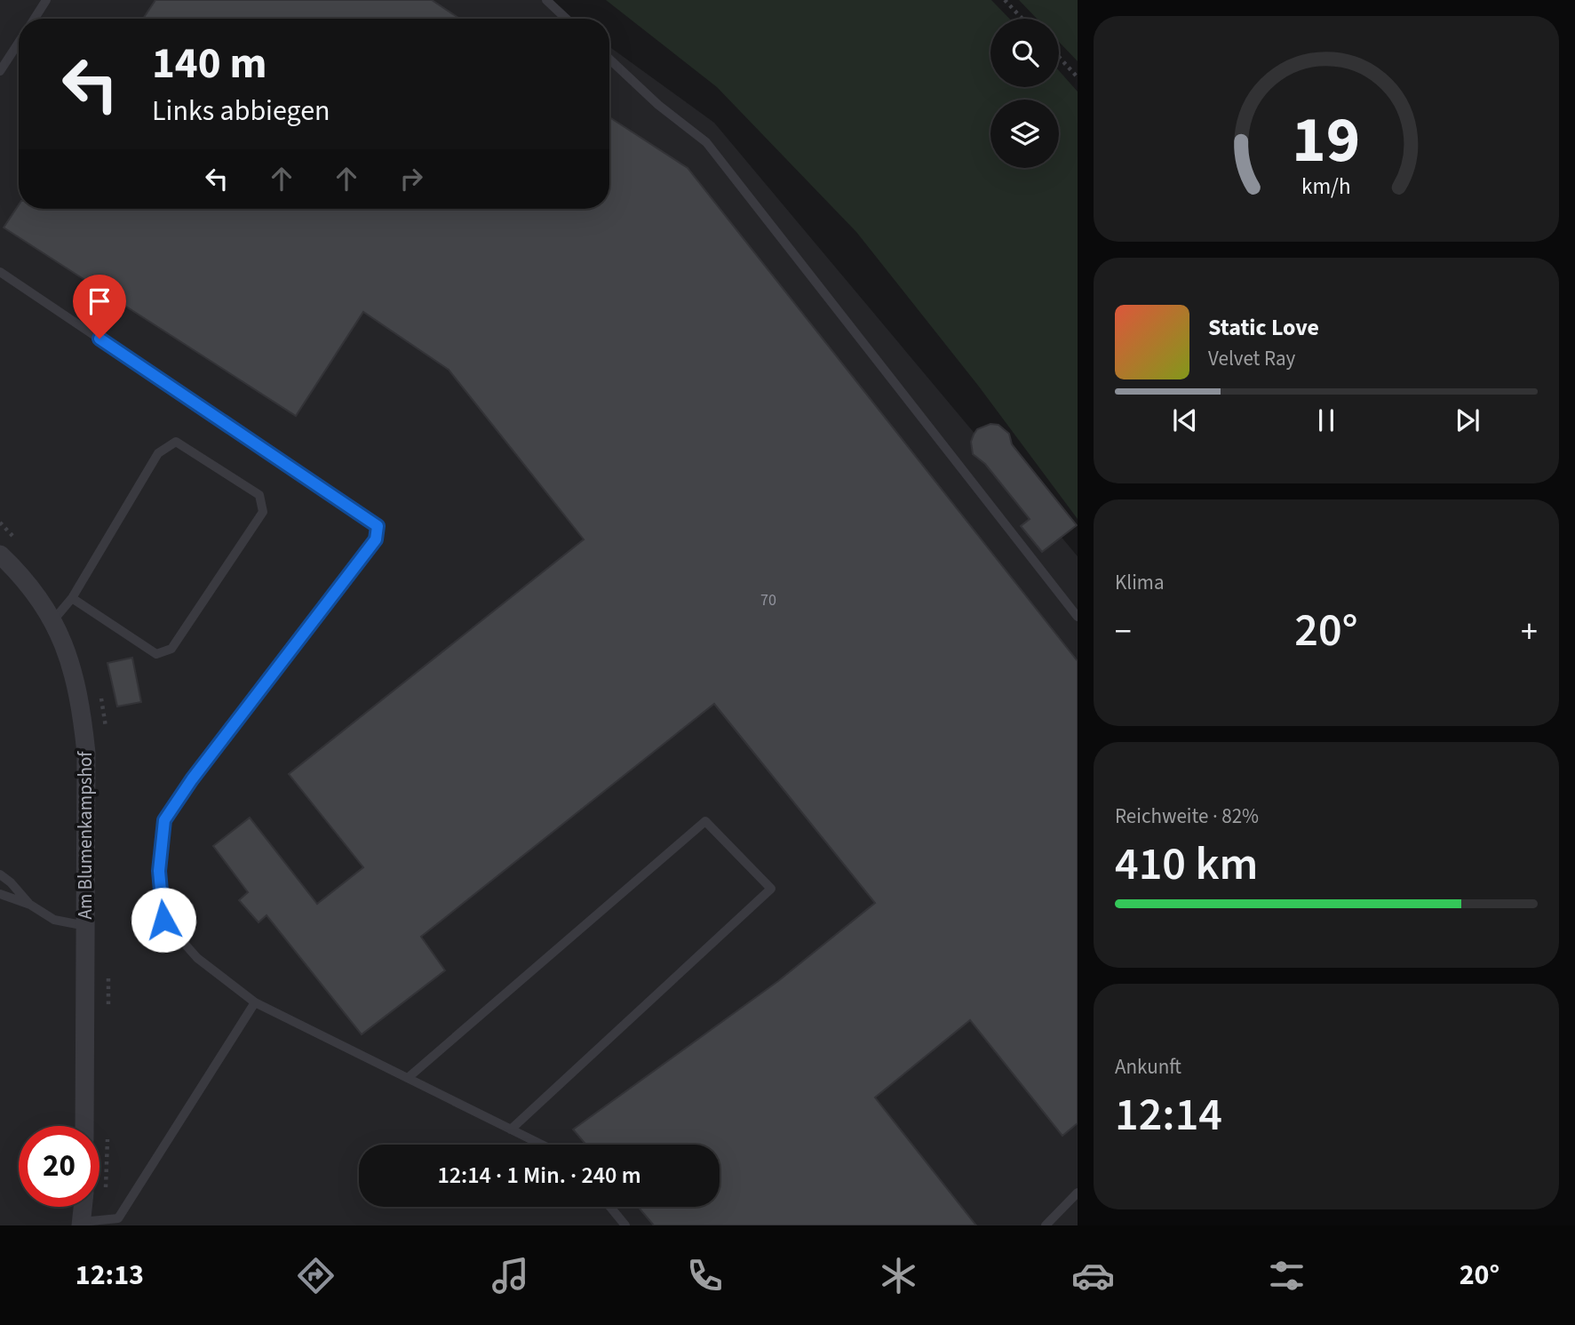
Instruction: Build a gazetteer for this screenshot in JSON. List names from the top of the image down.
{
  "streets": {
    "street": ["Am Blumenkampshof"]
  },
  "house_numbers": ["70"],
  "page": {
    "turn": ["140 m", "Links abbiegen"],
    "song": ["Static Love", "Velvet Ray"],
    "tile": [
      "Klima",
      ["Reichweite · 82%", "410 km"],
      ["Ankunft", "12:14"]
    ],
    "heat": ["−", "20°", "+"],
    "limit": "20",
    "trip": "12:14 · 1 Min. · 240 m",
    "tabs": ["12:13", "20°"],
    "gauge": ["19", "km/h"]
  }
}
